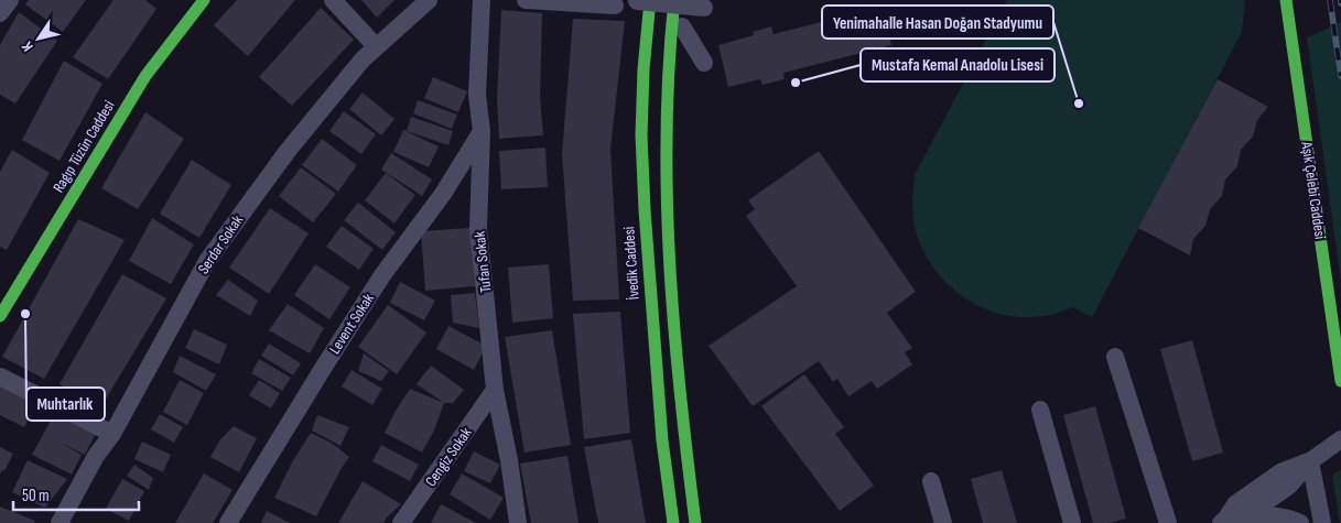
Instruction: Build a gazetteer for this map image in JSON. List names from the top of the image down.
{
  "streets": {
    "main road": ["Ragıp Tüzün Caddesi", "Aşık Çelebi Caddesi", "İvedik Caddesi"],
    "street": [
      "Serdar Sokak",
      "Tufan Sokak",
      "Levent Sokak",
      "Cengiz Sokak"
    ]
  },
  "crossings": [
    ["Tufan Sokak", "Levent Sokak"],
    ["Tufan Sokak", "Cengiz Sokak"]
  ],
  "places": ["Mustafa Kemal Anadolu Lisesi", "Yenimahalle Hasan Doğan Stadyumu", "Muhtarlık"],
  "scale_bar": "50 m",
  "north": "bottom left"
}
